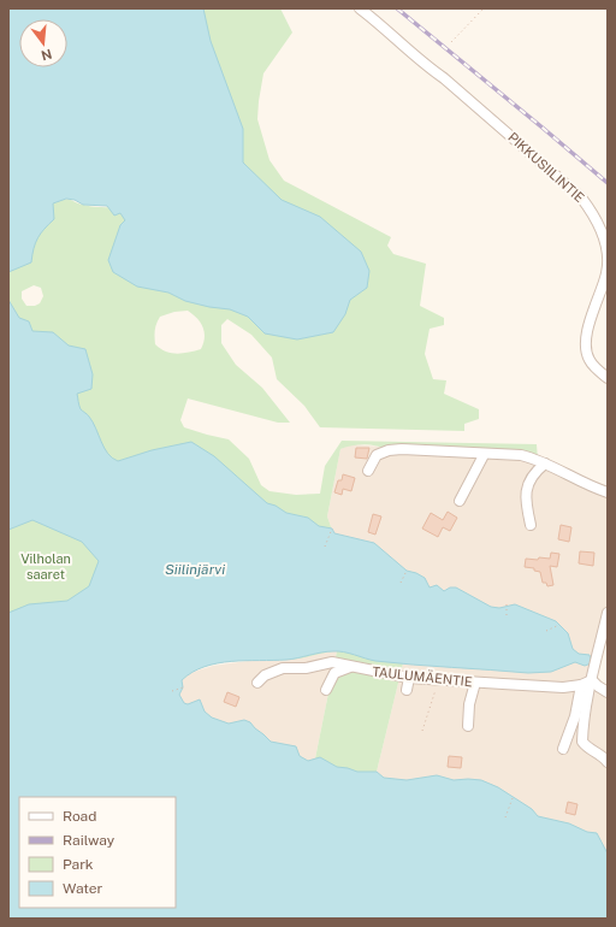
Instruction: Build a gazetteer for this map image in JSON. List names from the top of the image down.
{
  "streets": {
    "street": ["PIKKUSIILINTIE", "TAULUMÄENTIE"]
  },
  "water": ["Siilinjärvi"],
  "parks": ["Vilholan saaret"],
  "legend": [
    "Road",
    "Railway",
    "Park",
    "Water"
  ],
  "north": "bottom"
}
